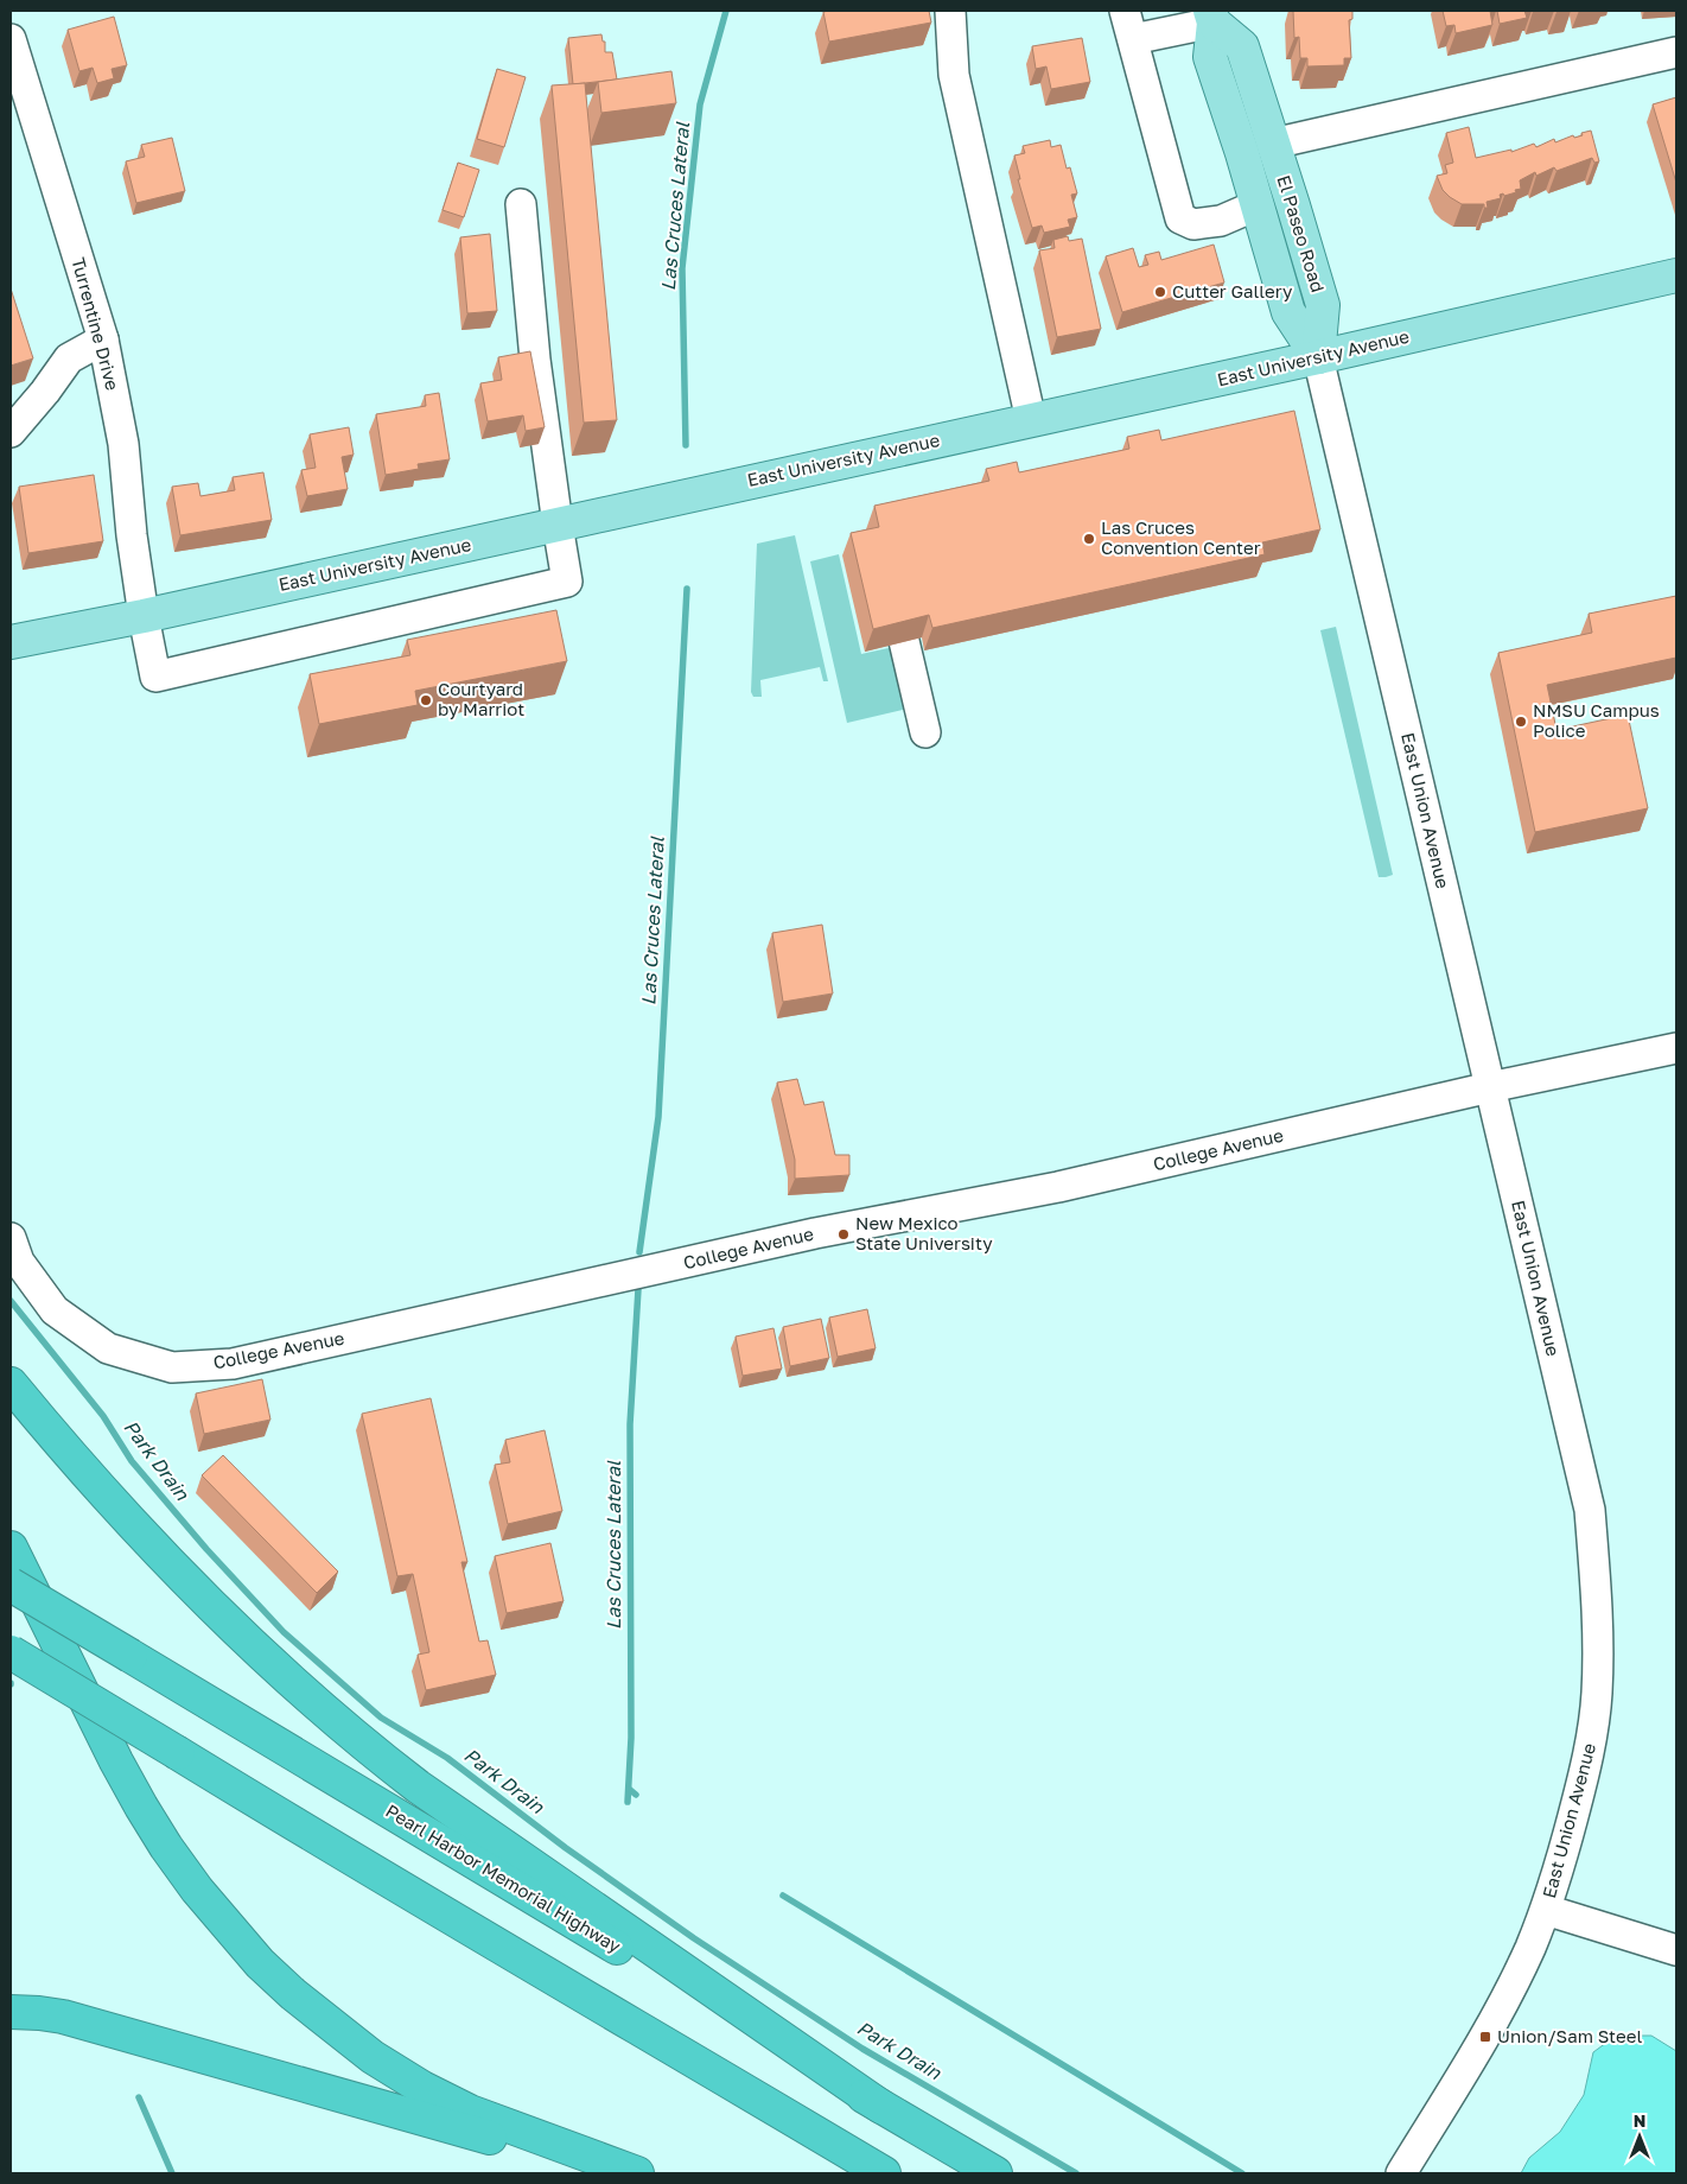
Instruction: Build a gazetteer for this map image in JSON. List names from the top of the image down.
{
  "streets": {
    "highway": ["Pearl Harbor Memorial Highway"],
    "main road": ["El Paseo Road", "East University Avenue"],
    "street": ["Turrentine Drive", "East Union Avenue", "College Avenue"]
  },
  "crossings": [
    ["El Paseo Road", "East University Avenue"],
    ["El Paseo Road", "East Union Avenue"],
    ["Turrentine Drive", "East University Avenue"],
    ["East University Avenue", "East Union Avenue"],
    ["East Union Avenue", "College Avenue"]
  ],
  "water": ["Las Cruces Lateral", "Park Drain"],
  "places": {
    "other": [
      "Cutter Gallery",
      "Las Cruces Convention Center",
      "Courtyard by Marriot",
      "NMSU Campus Police",
      "New Mexico State University"
    ],
    "transit": ["Union/Sam Steel"]
  },
  "north": "top"
}
